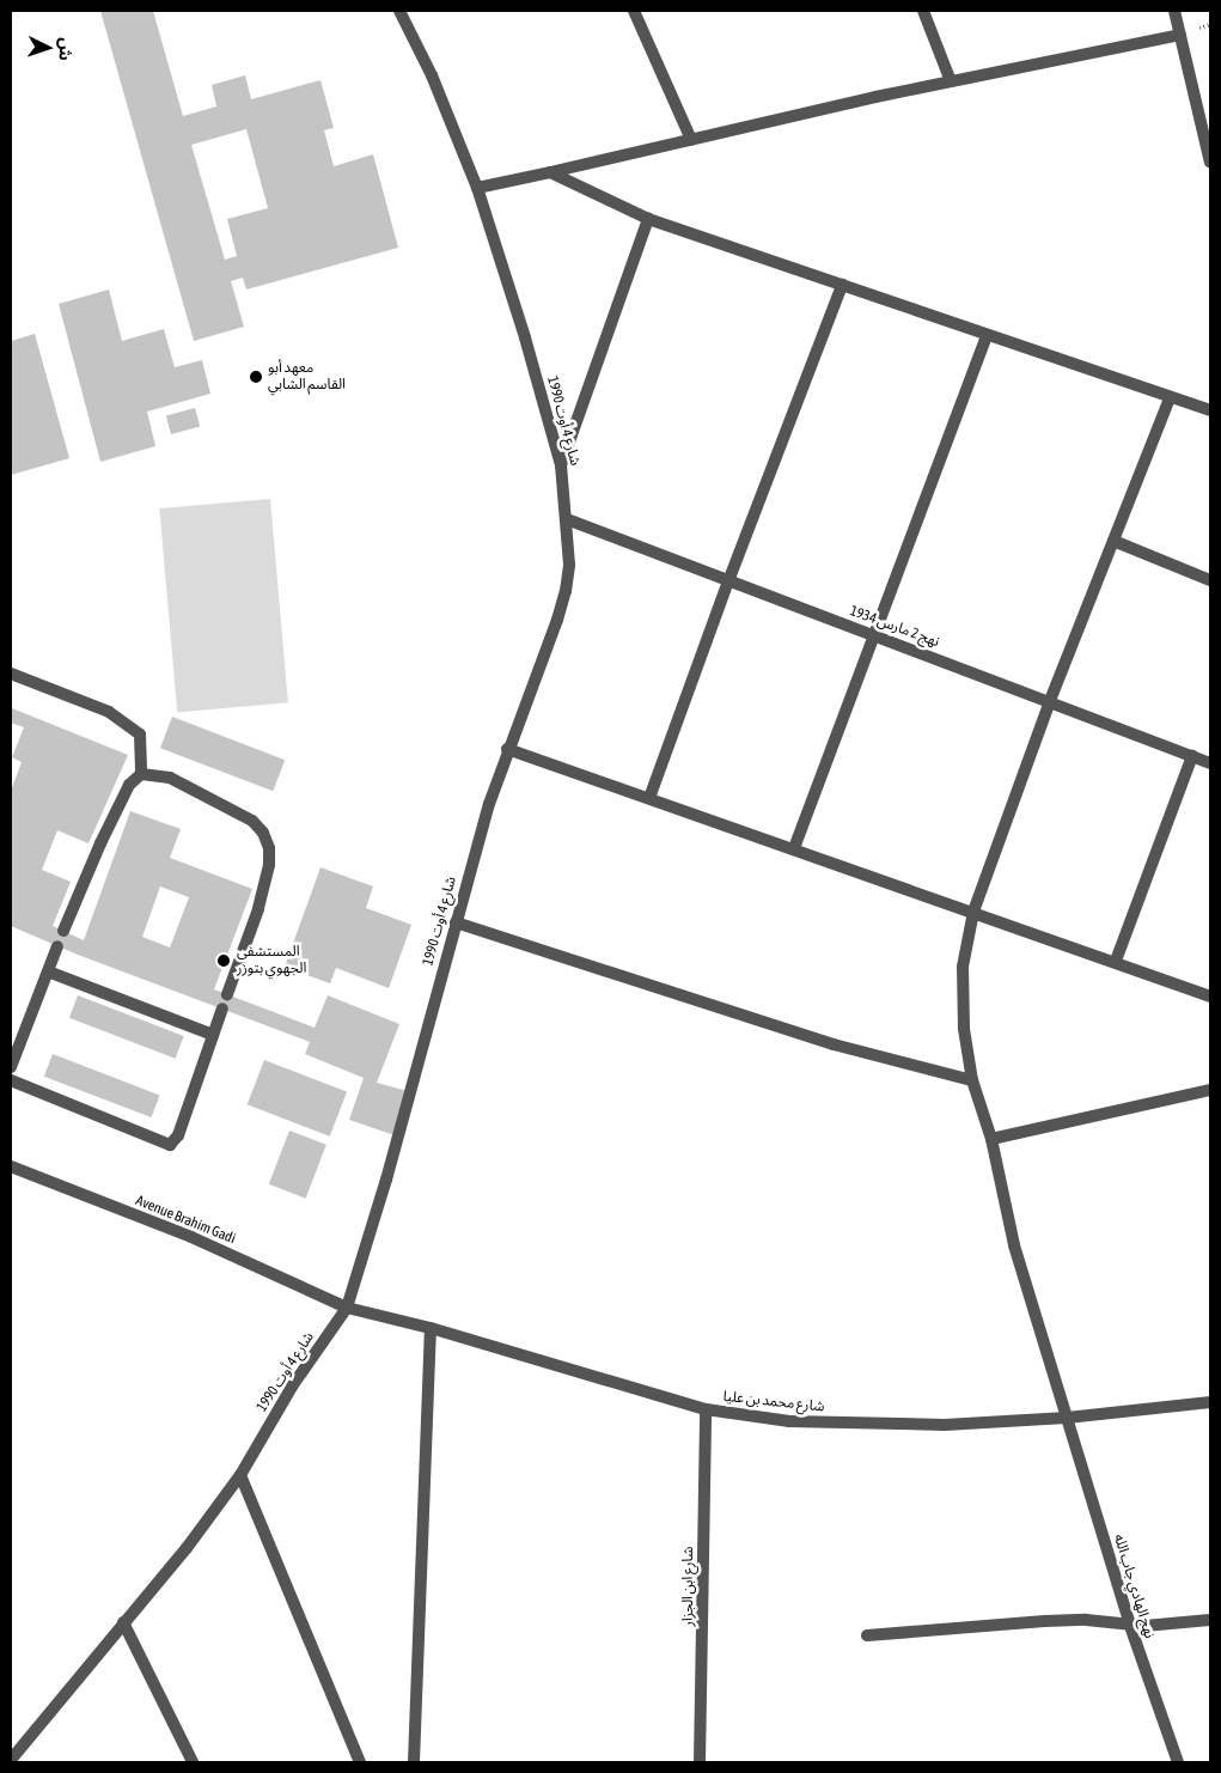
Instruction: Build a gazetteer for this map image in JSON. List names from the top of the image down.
{
  "streets": {
    "street": [
      "شارع 4 أوت 1990",
      "نهج 2 مارس 1934",
      "Avenue Brahim Gadi",
      "شارع محمد بن عليا",
      "شارع ابن الجزار",
      "نهج الهادي جاب الله"
    ]
  },
  "crossings": [
    ["شارع 4 أوت 1990", "نهج 2 مارس 1934"],
    ["شارع 4 أوت 1990", "Avenue Brahim Gadi"],
    ["شارع 4 أوت 1990", "شارع محمد بن عليا"],
    ["نهج 2 مارس 1934", "نهج الهادي جاب الله"],
    ["Avenue Brahim Gadi", "شارع محمد بن عليا"],
    ["شارع محمد بن عليا", "شارع ابن الجزار"],
    ["شارع محمد بن عليا", "نهج الهادي جاب الله"]
  ],
  "places": ["معهد أبو القاسم الشابي", "المستشفى الجهوي بتوزر"],
  "north": "right"
}
